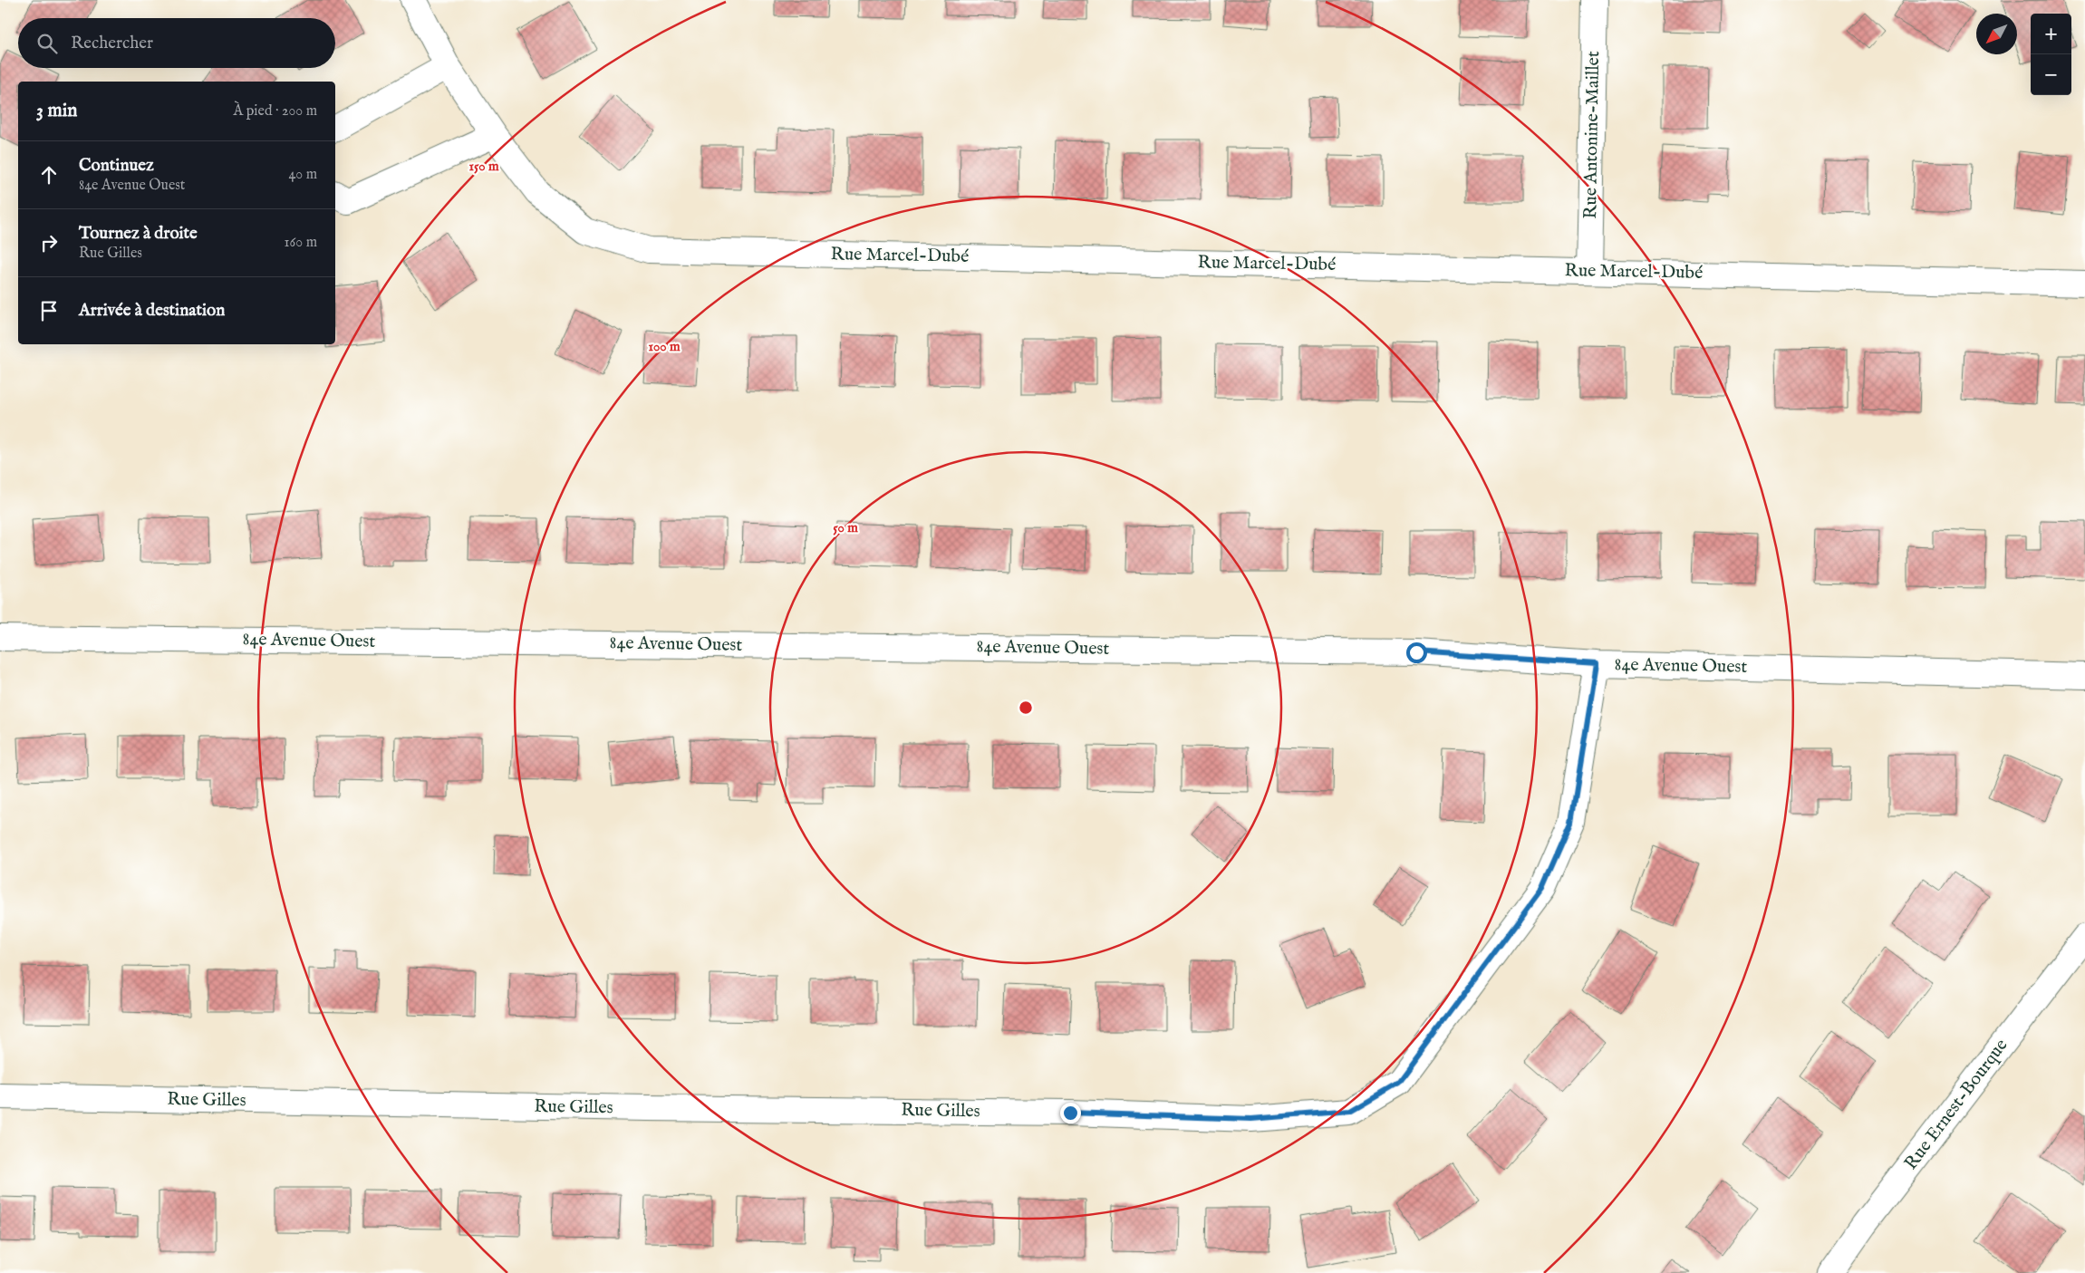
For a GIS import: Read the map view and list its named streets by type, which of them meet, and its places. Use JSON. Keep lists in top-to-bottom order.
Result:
{
  "streets": {
    "street": [
      "Rue Antonine-Maillet",
      "Rue Marcel-Dubé",
      "84e Avenue Ouest",
      "Rue Gilles",
      "Rue Ernest-Bourque"
    ]
  },
  "crossings": [
    ["Rue Antonine-Maillet", "Rue Marcel-Dubé"],
    ["84e Avenue Ouest", "Rue Gilles"]
  ],
  "north": "bottom left",
  "page": {
    "map_buttons": ["+", "−"],
    "search": "Rechercher",
    "heading": ["3 min", "À pied · 200 m"],
    "list": [
      ["Continuez", "84e Avenue Ouest", "40 m"],
      ["Tournez à droite", "Rue Gilles", "160 m"],
      "Arrivée à destination"
    ]
  },
  "rings": ["150 m", "100 m", "50 m"]
}
